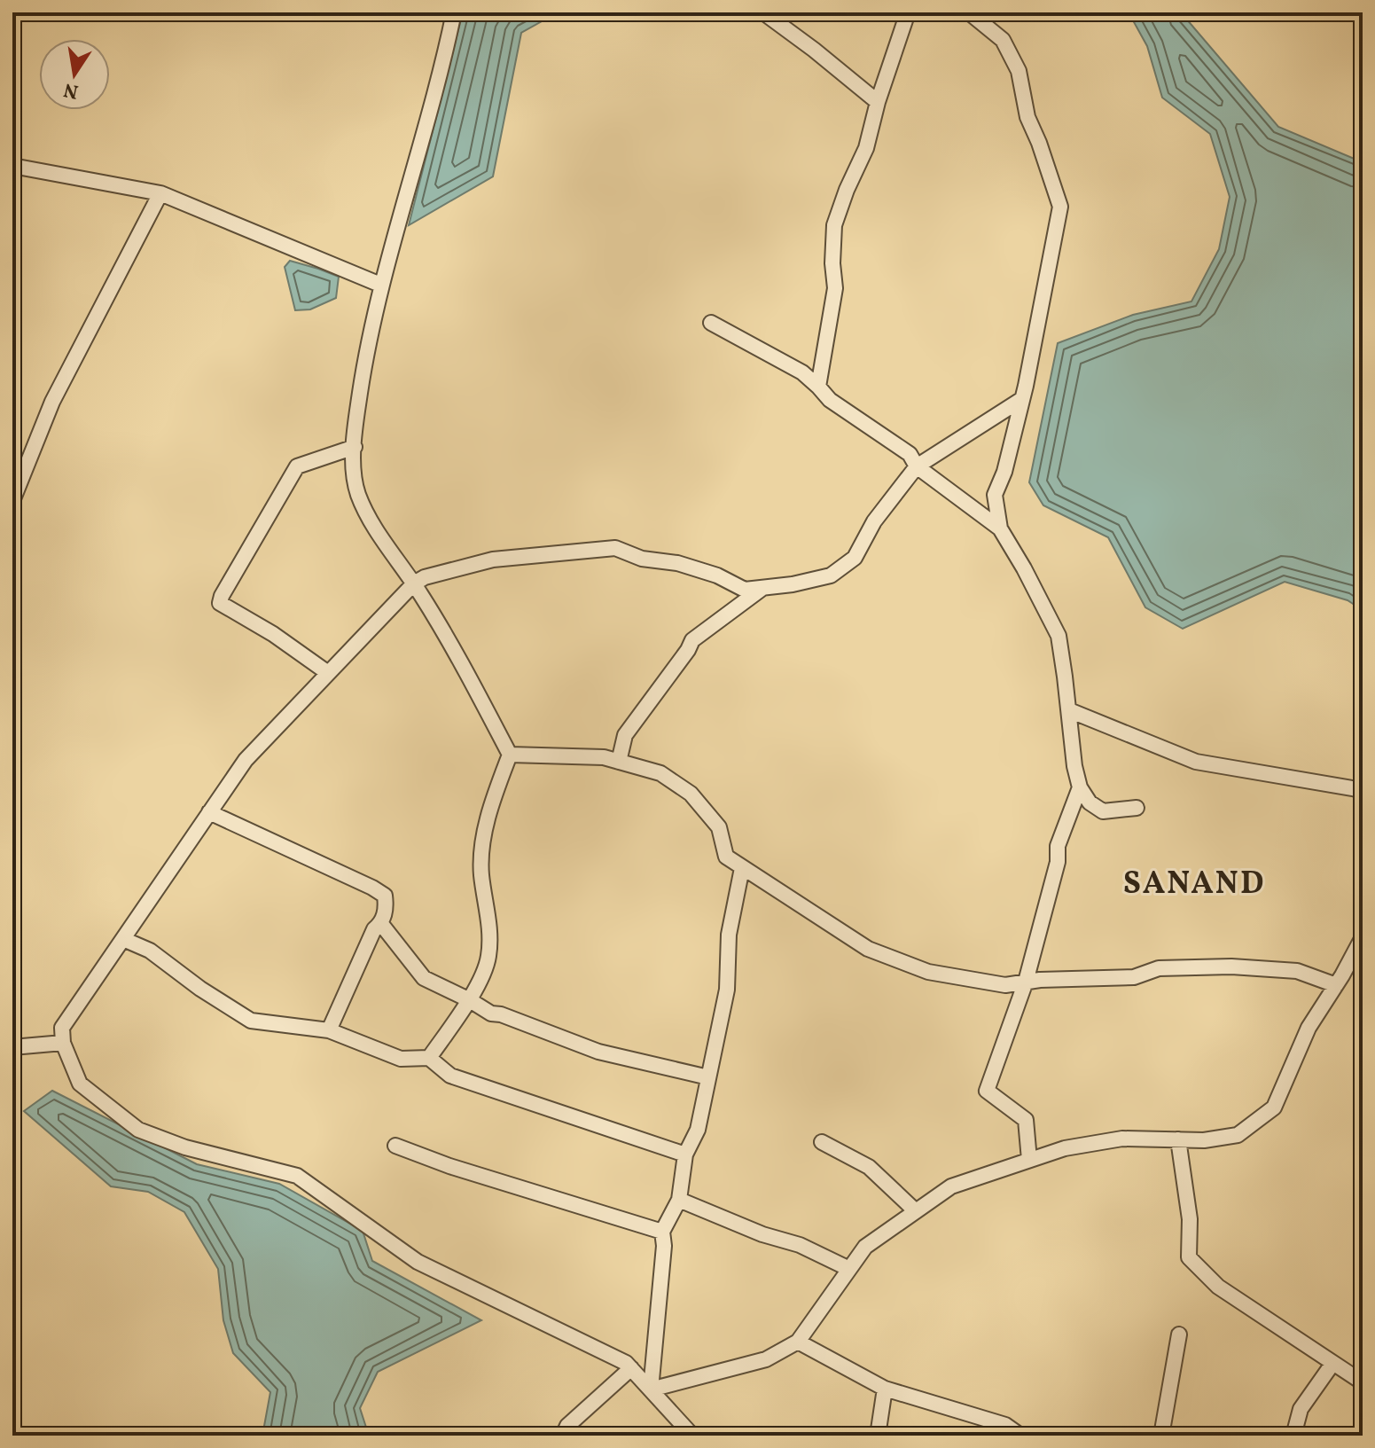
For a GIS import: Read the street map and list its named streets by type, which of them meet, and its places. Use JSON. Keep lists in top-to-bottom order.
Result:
{
  "districts": ["SANAND"],
  "north": "bottom"
}
